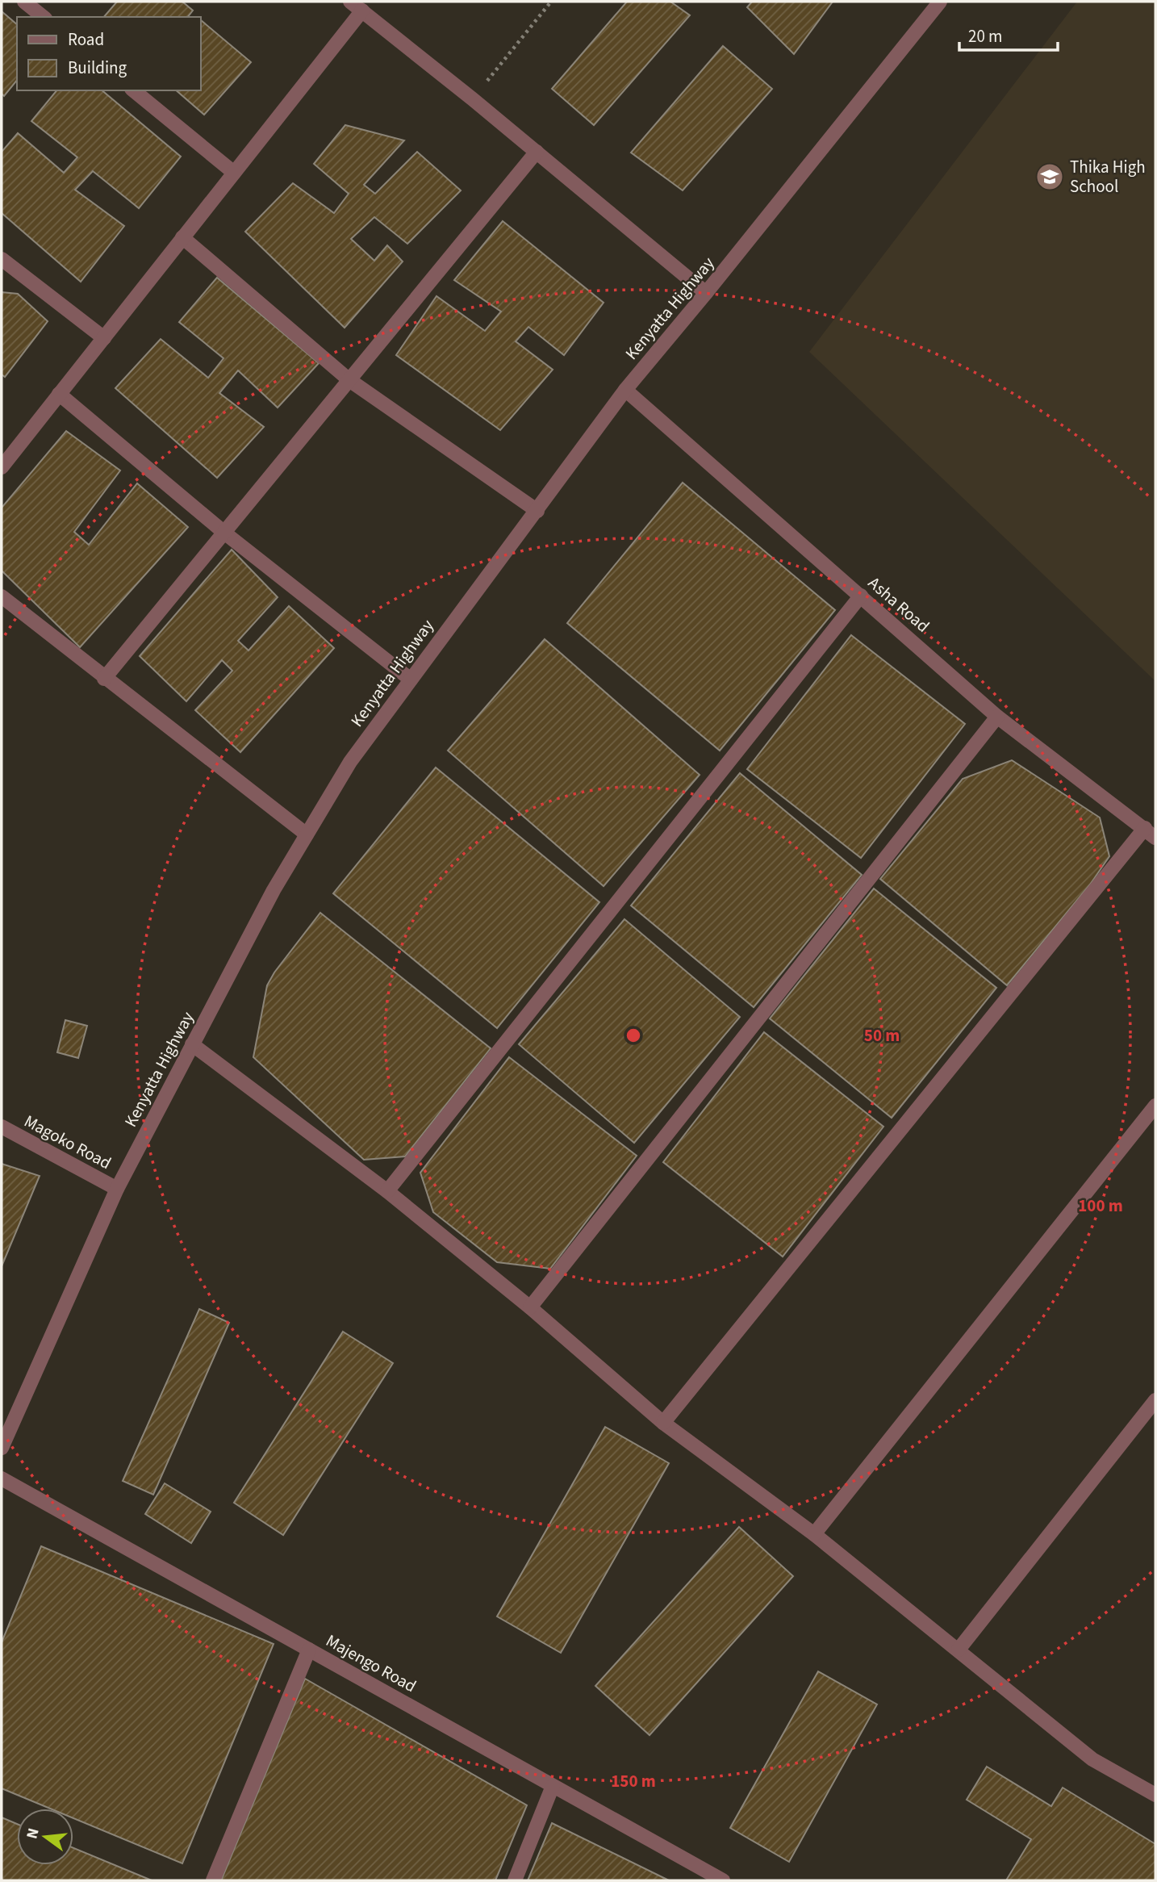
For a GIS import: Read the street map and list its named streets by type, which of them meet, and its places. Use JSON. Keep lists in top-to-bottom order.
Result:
{
  "streets": {
    "street": [
      "Kenyatta Highway",
      "Asha Road",
      "Magoko Road",
      "Majengo Road"
    ]
  },
  "crossings": [
    ["Kenyatta Highway", "Asha Road"],
    ["Kenyatta Highway", "Magoko Road"]
  ],
  "places": {
    "school or university": ["Thika High School"]
  },
  "legend": ["Road", "Building"],
  "scale_bar": "20 m",
  "north": "left",
  "rings": ["50 m", "100 m", "150 m"]
}
